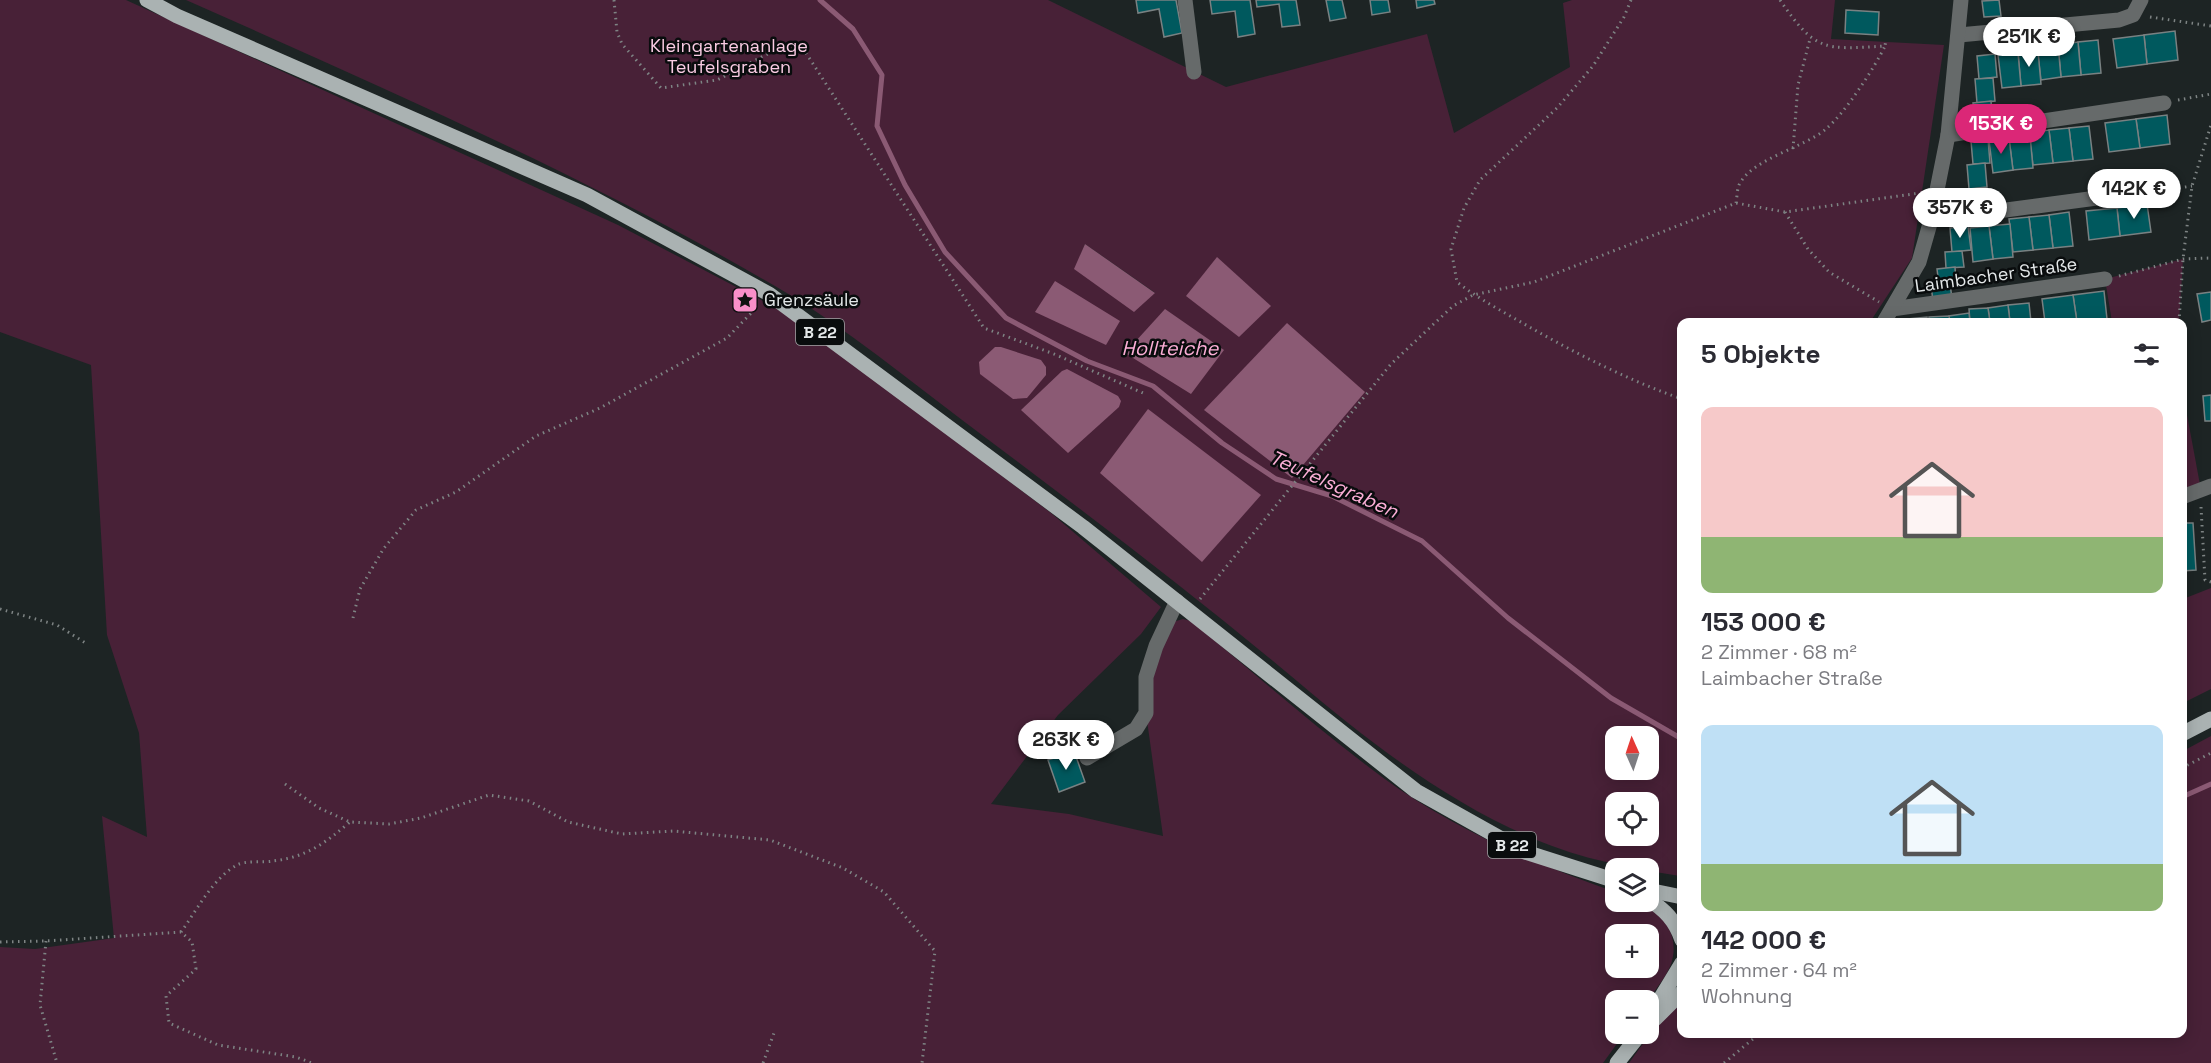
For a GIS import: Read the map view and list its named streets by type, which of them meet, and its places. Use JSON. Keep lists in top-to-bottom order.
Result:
{
  "streets": {
    "main road": ["B 22"],
    "street": ["Laimbacher Straße"]
  },
  "water": ["Hollteiche", "Teufelsgraben"],
  "parks": ["Kleingartenanlage Teufelsgraben"],
  "places": {
    "place": ["Grenzsäule"]
  },
  "north": "top",
  "page": {
    "price": [
      "251K €",
      "153K €",
      "142K €",
      "357K €",
      "263K €"
    ],
    "heading": "5 Objekte",
    "list": [
      {
        "name": "153 000 €",
        "note": "2 Zimmer · 68 m² · Laimbacher Straße"
      },
      {
        "name": "142 000 €",
        "note": "2 Zimmer · 64 m² · Wohnung"
      }
    ],
    "map_buttons": ["+", "−"]
  }
}
